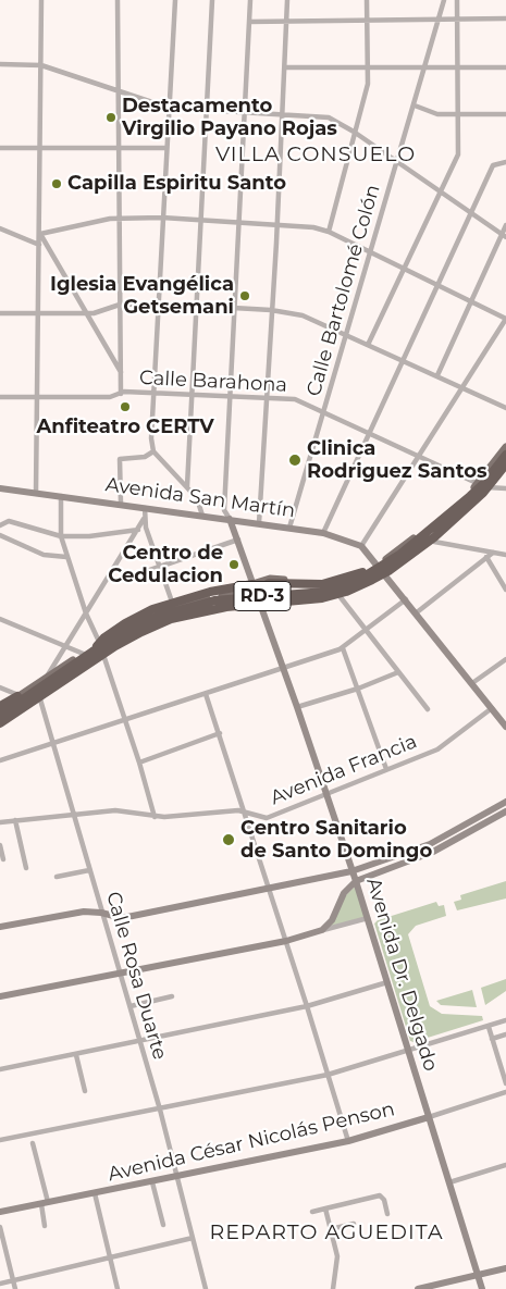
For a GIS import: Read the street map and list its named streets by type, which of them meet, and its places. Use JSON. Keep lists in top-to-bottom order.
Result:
{
  "streets": {
    "highway": ["RD-3"],
    "main road": ["Avenida San Martín", "Avenida Dr. Delgado", "Avenida César Nicolás Penson"],
    "street": [
      "Calle Bartolomé Colón",
      "Calle Barahona",
      "Avenida Francia",
      "Calle Rosa Duarte"
    ]
  },
  "crossings": [
    ["Calle Bartolomé Colón", "Calle Barahona"],
    ["Calle Bartolomé Colón", "Avenida San Martín"],
    ["Calle Barahona", "RD-3"],
    ["Avenida San Martín", "RD-3"],
    ["Avenida San Martín", "Avenida Francia"],
    ["Avenida San Martín", "Avenida Dr. Delgado"],
    ["RD-3", "Avenida Dr. Delgado"],
    ["RD-3", "Calle Rosa Duarte"],
    ["Avenida Francia", "Avenida Dr. Delgado"],
    ["Avenida Francia", "Calle Rosa Duarte"],
    ["Avenida Dr. Delgado", "Avenida César Nicolás Penson"],
    ["Calle Rosa Duarte", "Avenida César Nicolás Penson"]
  ],
  "districts": ["VILLA CONSUELO", "REPARTO AGUEDITA"],
  "places": [
    "Destacamento Virgilio Payano Rojas",
    "Capilla Espiritu Santo",
    "Iglesia Evangélica Getsemani",
    "Anfiteatro CERTV",
    "Clinica Rodriguez Santos",
    "Centro de Cedulacion",
    "Centro Sanitario de Santo Domingo"
  ]
}
